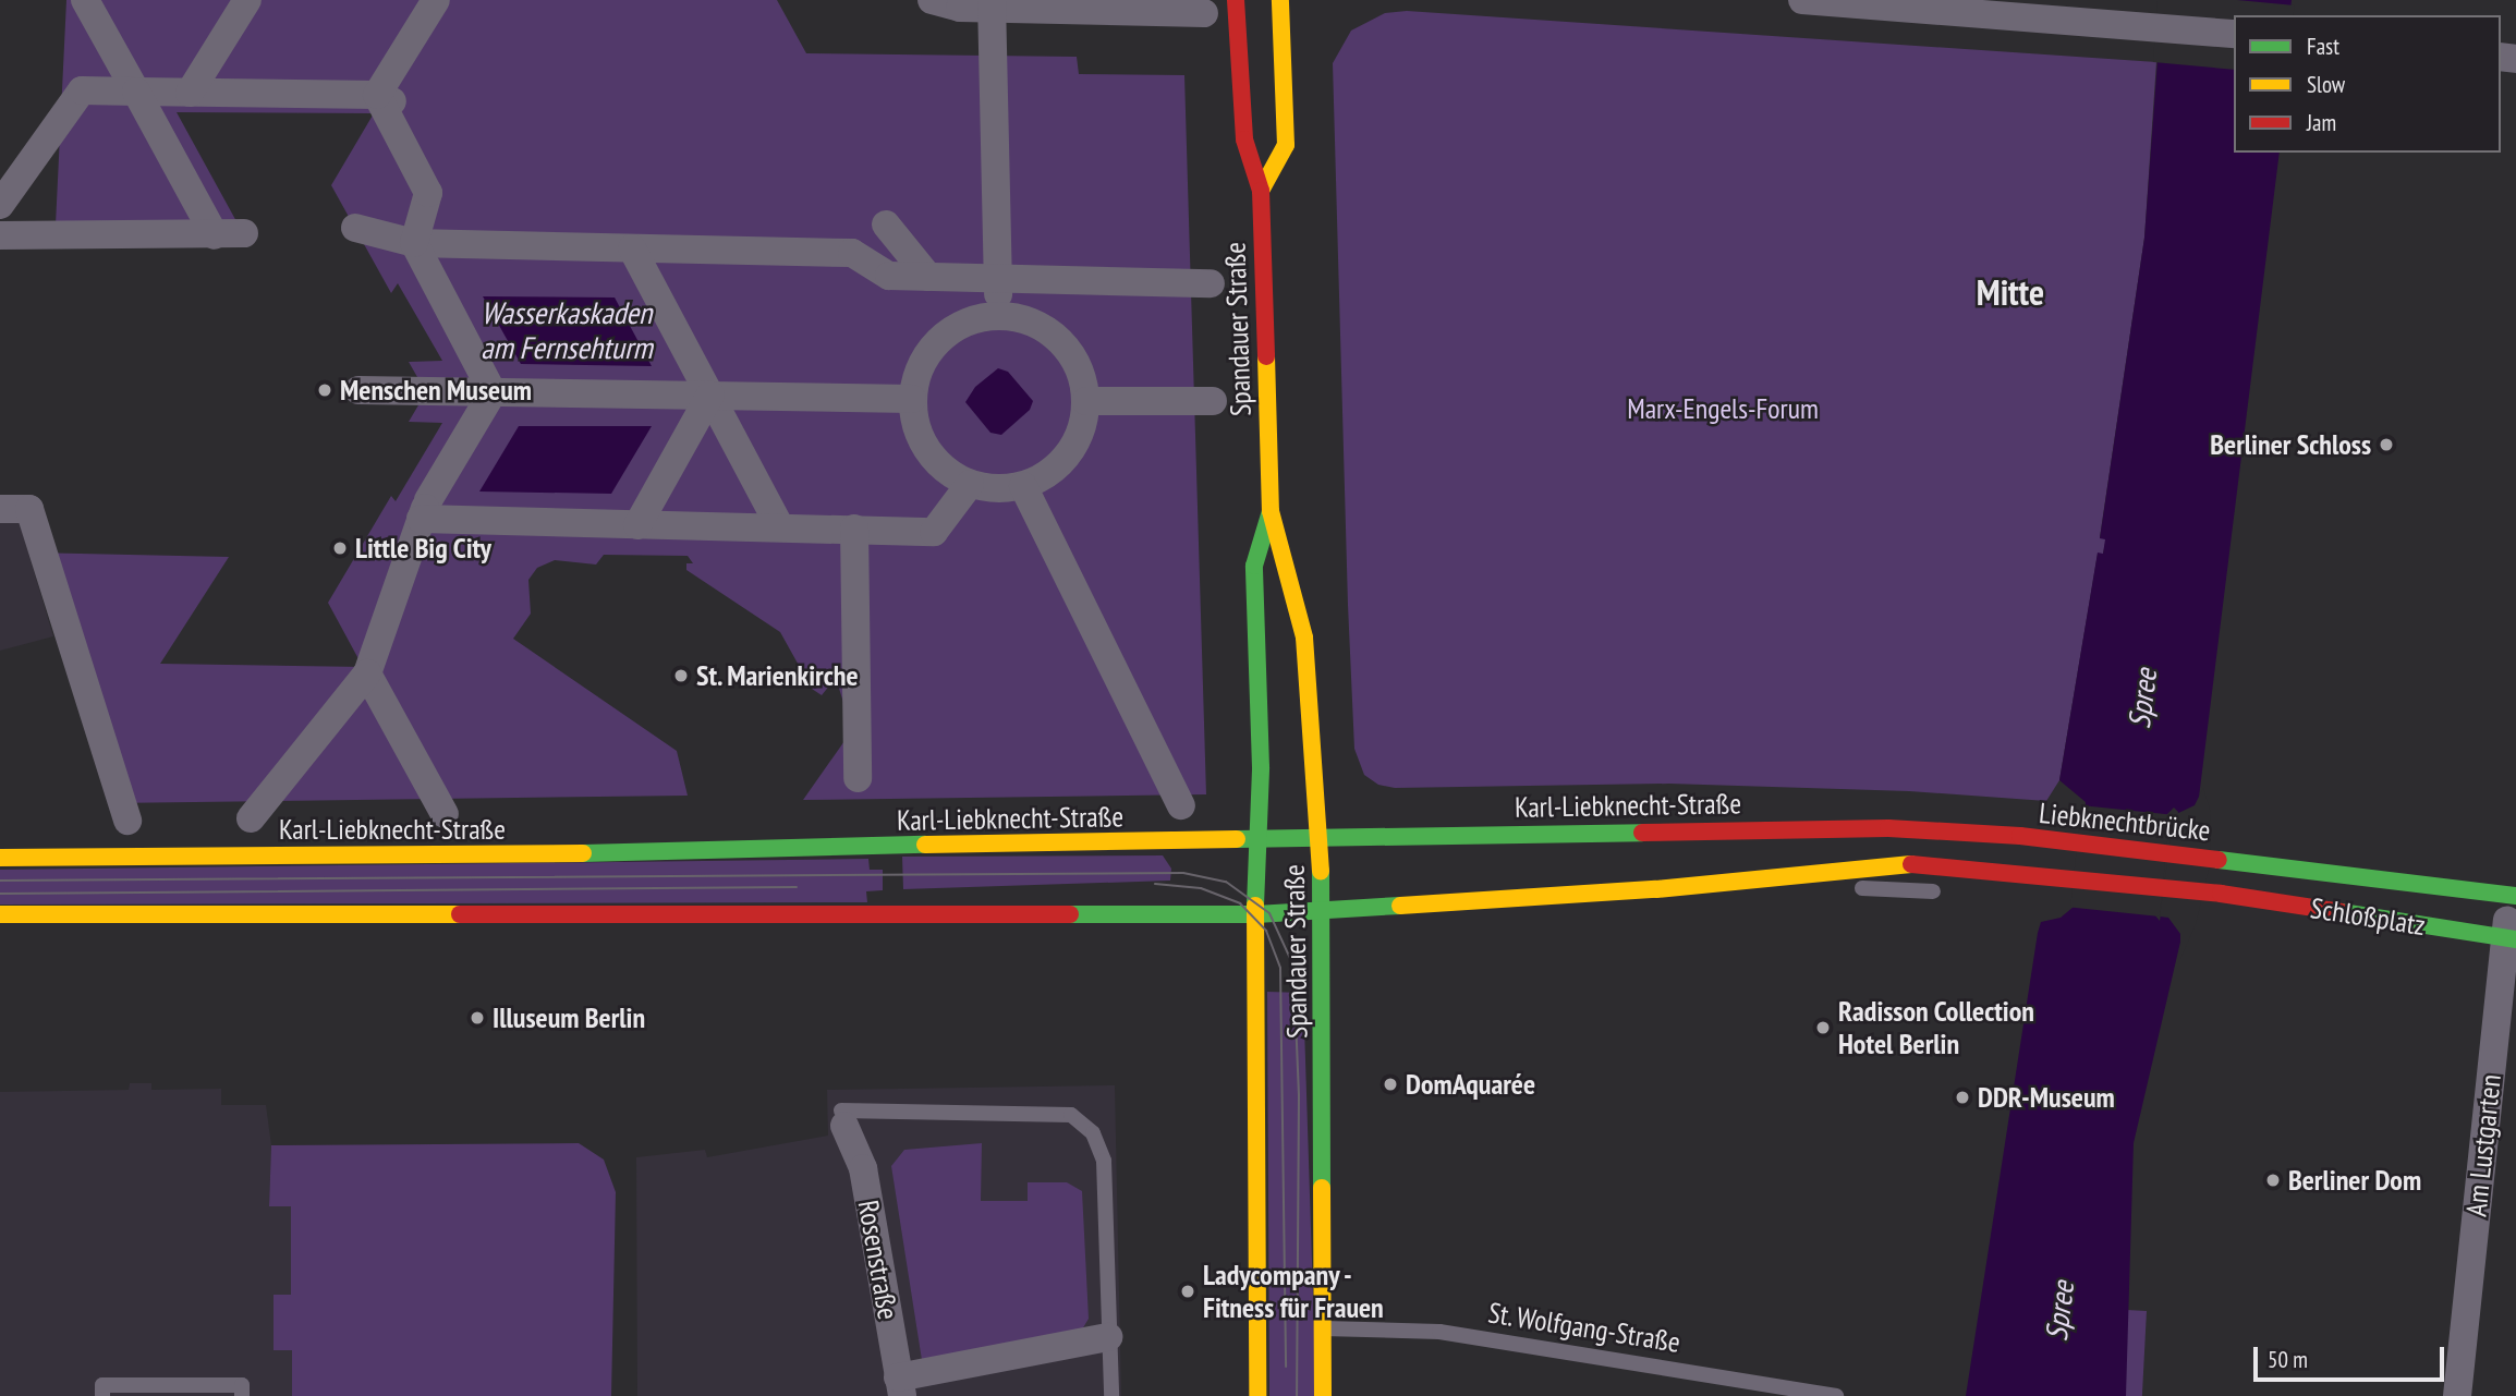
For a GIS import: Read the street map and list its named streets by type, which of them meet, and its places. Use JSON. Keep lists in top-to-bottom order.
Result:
{
  "streets": {
    "main road": [
      "Spandauer Straße",
      "Karl-Liebknecht-Straße",
      "Liebknechtbrücke",
      "Schloßplatz"
    ],
    "street": ["Am Lustgarten", "Rosenstraße"],
    "lane": ["St. Wolfgang-Straße"]
  },
  "crossings": [
    ["Spandauer Straße", "Karl-Liebknecht-Straße"],
    ["Spandauer Straße", "St. Wolfgang-Straße"],
    ["Karl-Liebknecht-Straße", "Liebknechtbrücke"],
    ["Liebknechtbrücke", "Schloßplatz"],
    ["Schloßplatz", "Am Lustgarten"]
  ],
  "districts": ["Mitte"],
  "water": ["Wasserkaskaden am Fernsehturm", "Spree"],
  "parks": ["Marx-Engels-Forum"],
  "places": [
    "Menschen Museum",
    "Berliner Schloss",
    "Little Big City",
    "St. Marienkirche",
    "Illuseum Berlin",
    "Radisson Collection Hotel Berlin",
    "DomAquarée",
    "DDR-Museum",
    "Berliner Dom",
    "Ladycompany - Fitness für Frauen"
  ],
  "legend": ["Fast", "Slow", "Jam"],
  "scale_bar": "50 m"
}
